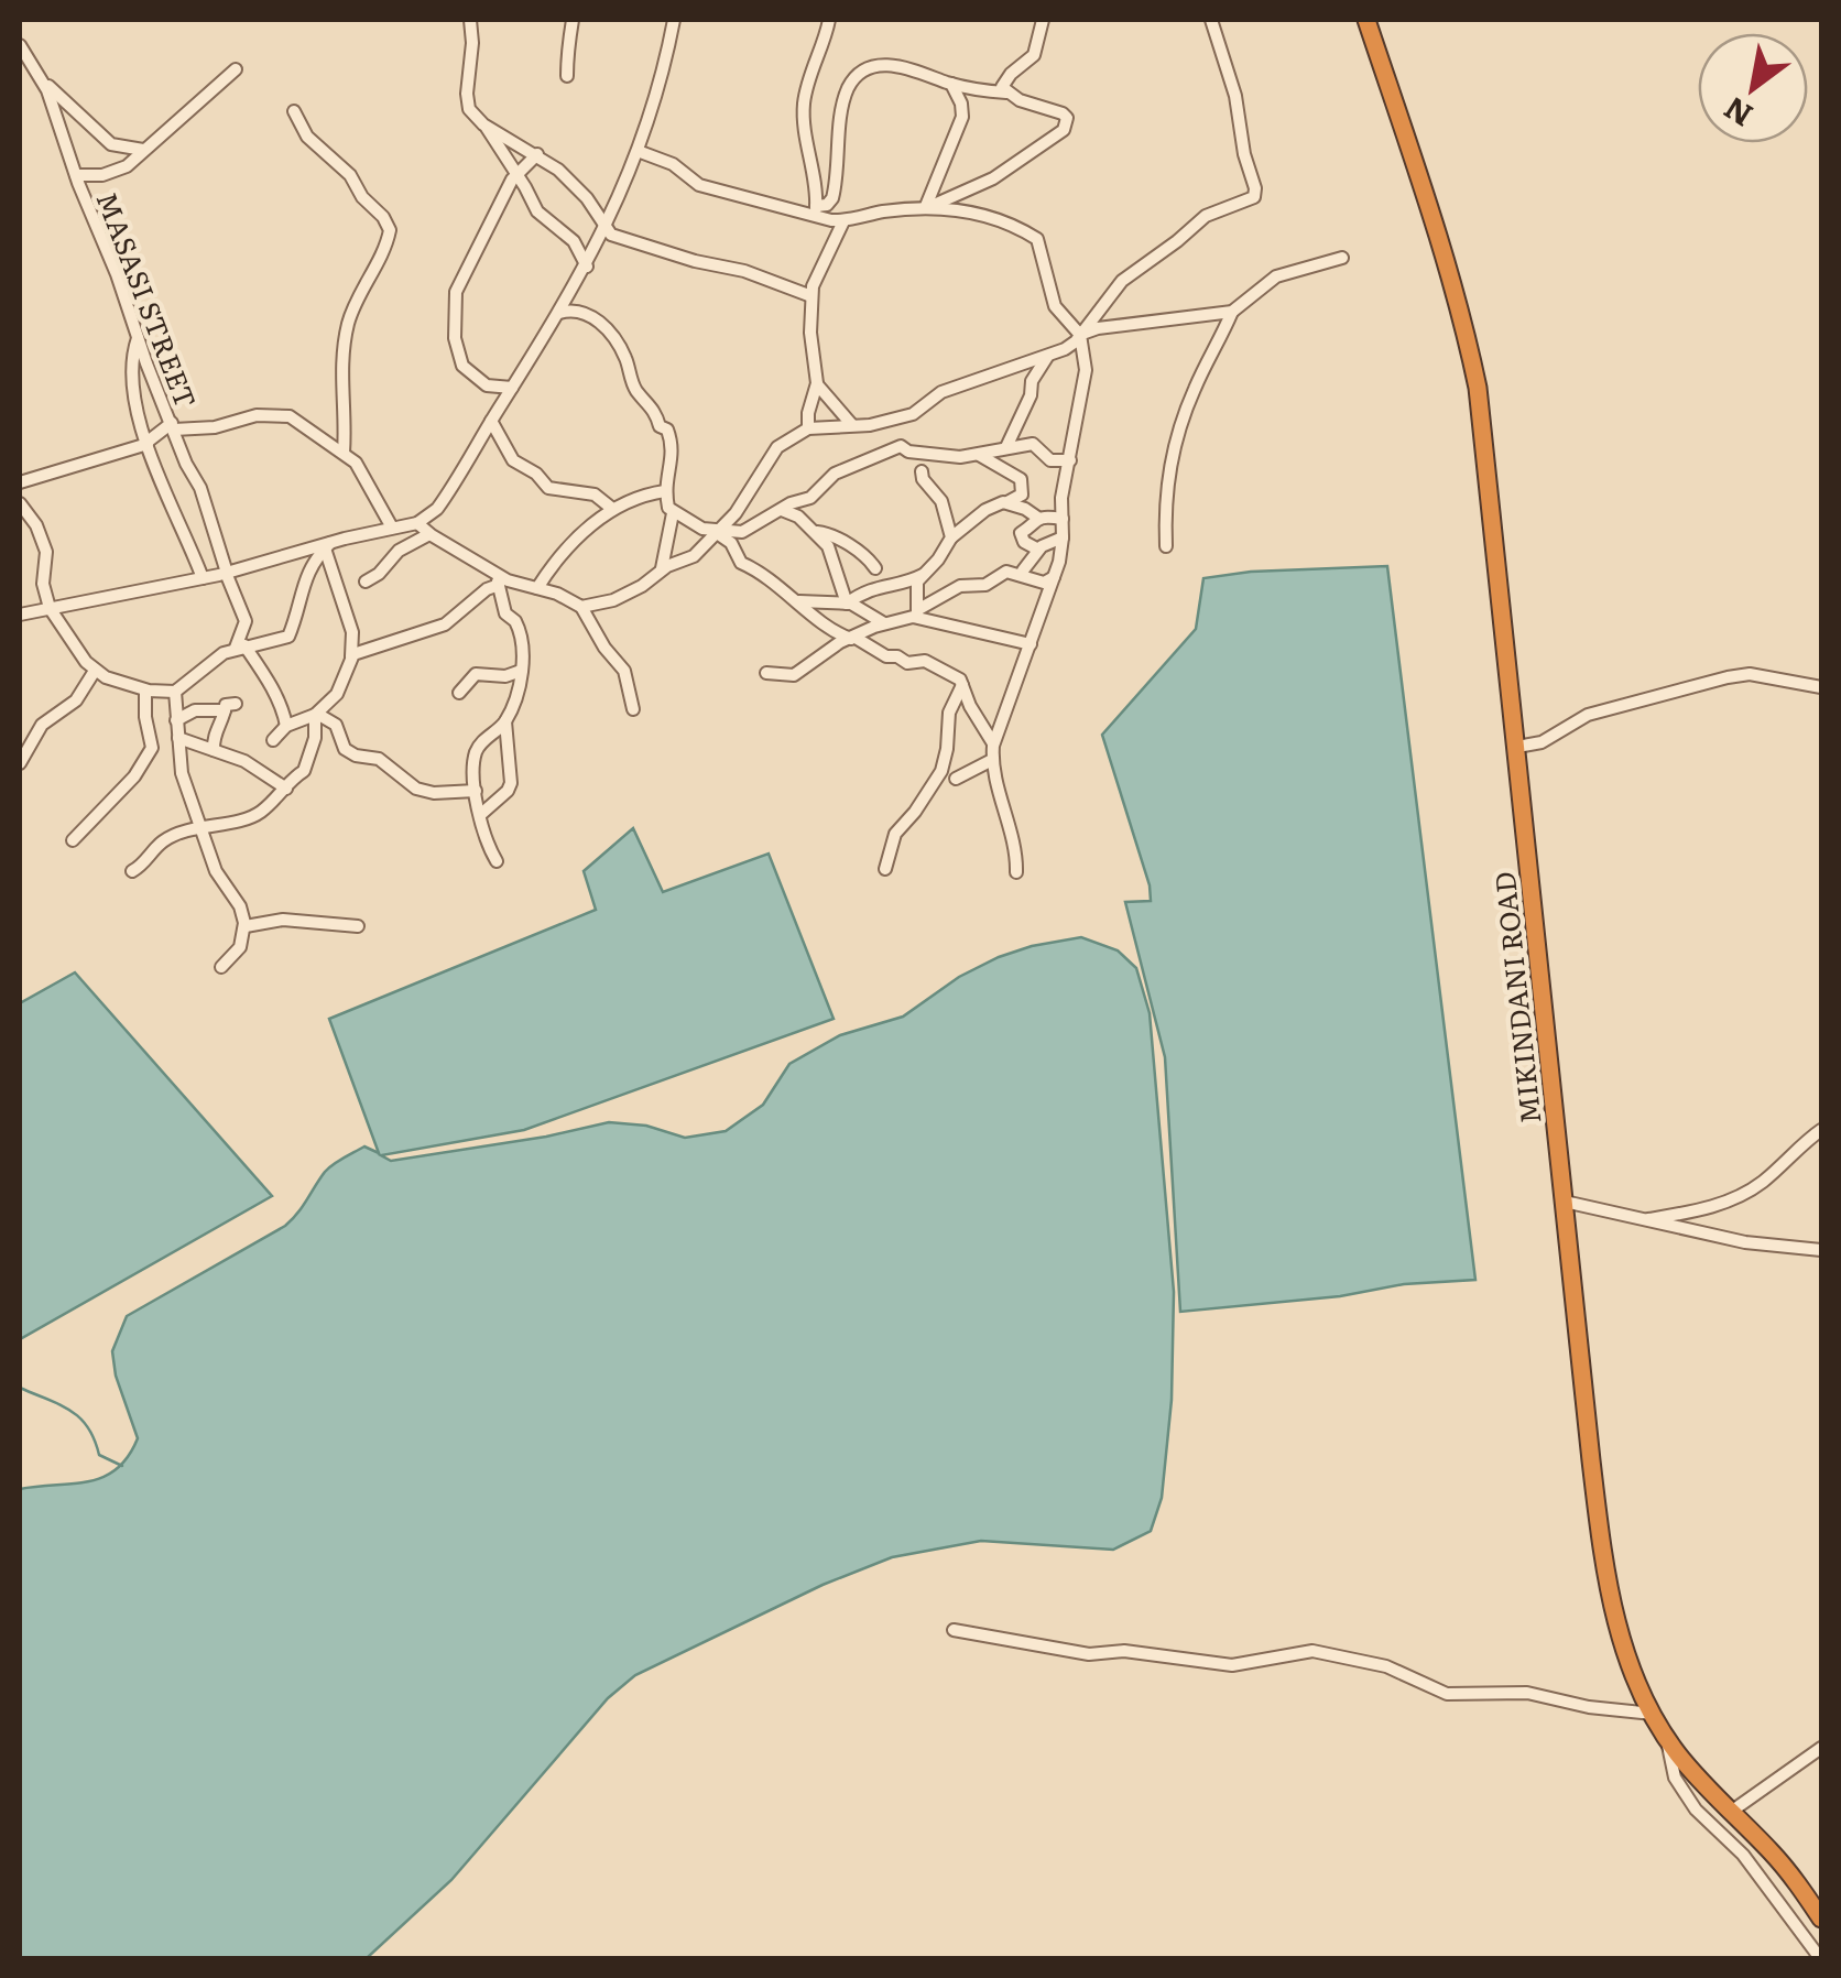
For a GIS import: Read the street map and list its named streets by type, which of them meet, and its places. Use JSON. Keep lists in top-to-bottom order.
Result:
{
  "streets": {
    "highway": ["MIKINDANI ROAD"],
    "street": ["MASASI STREET"]
  },
  "north": "bottom left"
}
